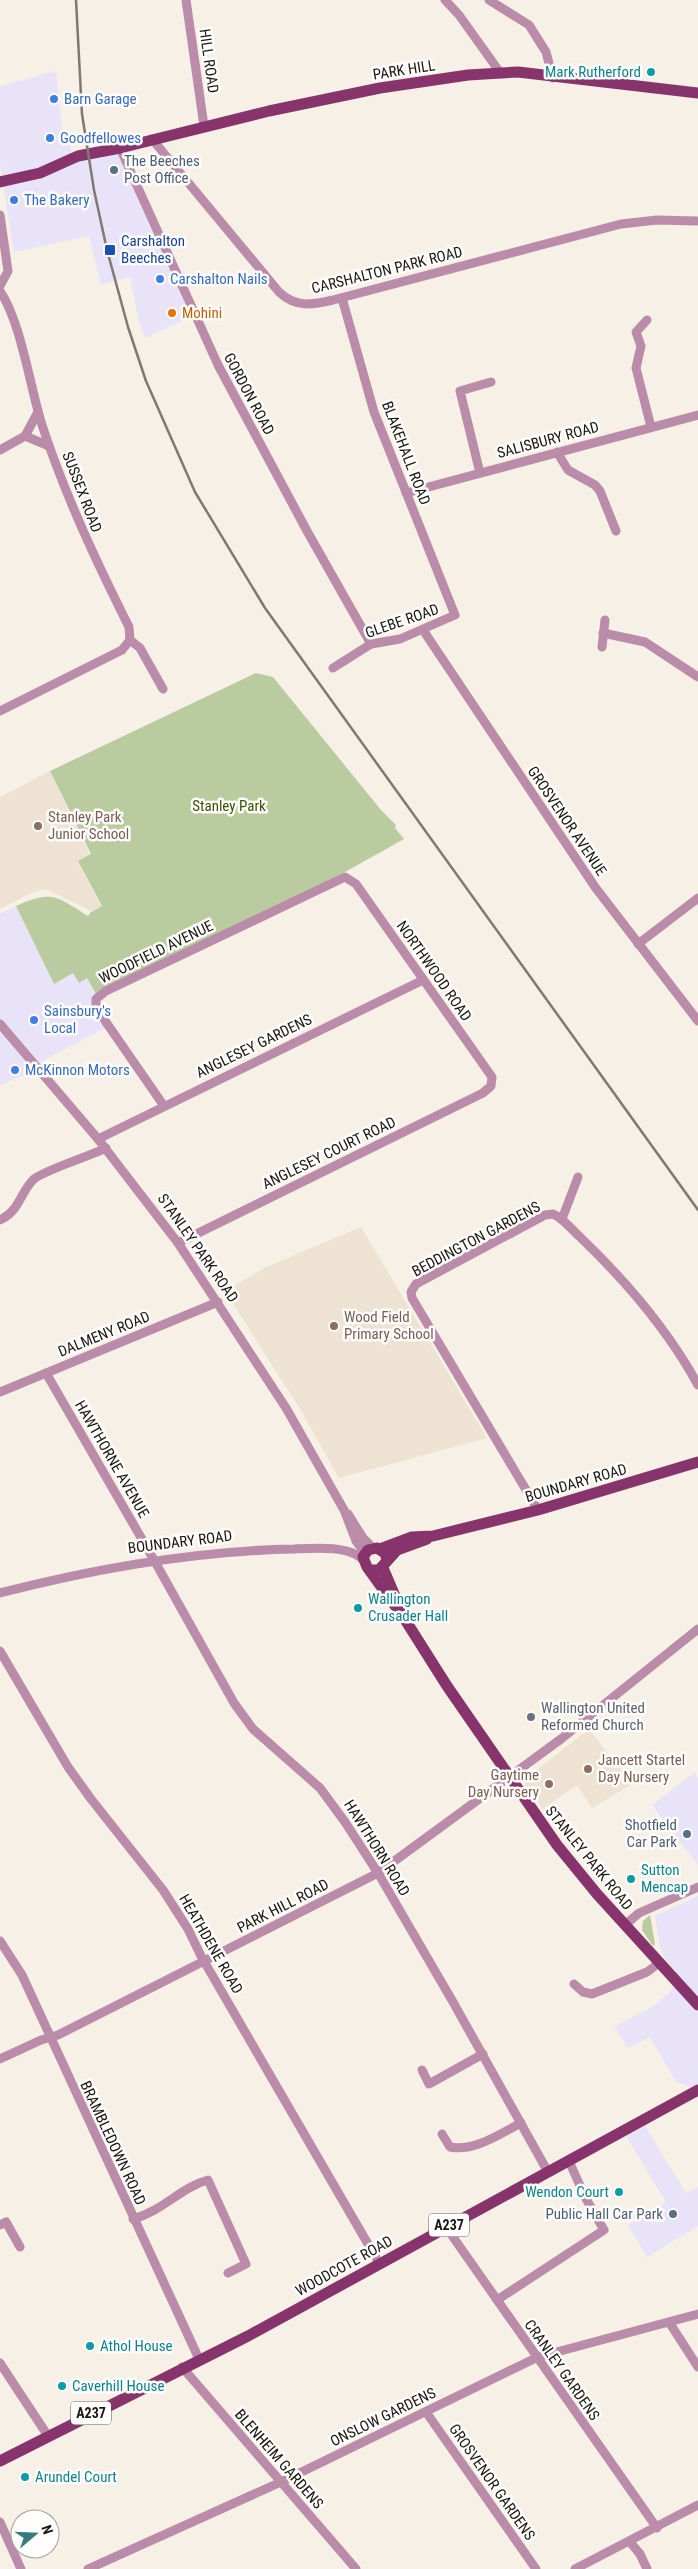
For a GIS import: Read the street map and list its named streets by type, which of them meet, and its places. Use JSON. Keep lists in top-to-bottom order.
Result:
{
  "streets": {
    "main road": [
      "PARK HILL",
      "STANLEY PARK ROAD",
      "BOUNDARY ROAD",
      "A237",
      "WOODCOTE ROAD"
    ],
    "street": [
      "HILL ROAD",
      "CARSHALTON PARK ROAD",
      "GORDON ROAD",
      "SALISBURY ROAD",
      "BLAKEHALL ROAD",
      "SUSSEX ROAD",
      "GLEBE ROAD",
      "GROSVENOR AVENUE",
      "WOODFIELD AVENUE",
      "NORTHWOOD ROAD",
      "ANGLESEY GARDENS",
      "ANGLESEY COURT ROAD",
      "BEDDINGTON GARDENS",
      "DALMENY ROAD",
      "HAWTHORNE AVENUE",
      "HAWTHORN ROAD",
      "PARK HILL ROAD",
      "HEATHDENE ROAD",
      "BRAMBLEDOWN ROAD",
      "CRANLEY GARDENS",
      "ONSLOW GARDENS",
      "BLENHEIM GARDENS",
      "GROSVENOR GARDENS"
    ]
  },
  "crossings": [
    ["HILL ROAD", "PARK HILL"],
    ["PARK HILL", "CARSHALTON PARK ROAD"],
    ["PARK HILL", "GORDON ROAD"],
    ["CARSHALTON PARK ROAD", "BLAKEHALL ROAD"],
    ["GORDON ROAD", "GLEBE ROAD"],
    ["SALISBURY ROAD", "BLAKEHALL ROAD"],
    ["BLAKEHALL ROAD", "GLEBE ROAD"],
    ["GLEBE ROAD", "GROSVENOR AVENUE"],
    ["WOODFIELD AVENUE", "NORTHWOOD ROAD"],
    ["WOODFIELD AVENUE", "ANGLESEY GARDENS"],
    ["NORTHWOOD ROAD", "ANGLESEY GARDENS"],
    ["NORTHWOOD ROAD", "ANGLESEY COURT ROAD"],
    ["ANGLESEY GARDENS", "STANLEY PARK ROAD"],
    ["ANGLESEY COURT ROAD", "STANLEY PARK ROAD"],
    ["BEDDINGTON GARDENS", "BOUNDARY ROAD"],
    ["STANLEY PARK ROAD", "DALMENY ROAD"],
    ["STANLEY PARK ROAD", "BOUNDARY ROAD"],
    ["STANLEY PARK ROAD", "PARK HILL ROAD"],
    ["DALMENY ROAD", "HAWTHORNE AVENUE"],
    ["HAWTHORNE AVENUE", "BOUNDARY ROAD"],
    ["HAWTHORNE AVENUE", "HAWTHORN ROAD"],
    ["BOUNDARY ROAD", "HAWTHORN ROAD"],
    ["HAWTHORN ROAD", "PARK HILL ROAD"],
    ["HAWTHORN ROAD", "WOODCOTE ROAD"],
    ["PARK HILL ROAD", "HEATHDENE ROAD"],
    ["PARK HILL ROAD", "BRAMBLEDOWN ROAD"],
    ["HEATHDENE ROAD", "WOODCOTE ROAD"],
    ["BRAMBLEDOWN ROAD", "WOODCOTE ROAD"],
    ["WOODCOTE ROAD", "CRANLEY GARDENS"],
    ["WOODCOTE ROAD", "BLENHEIM GARDENS"],
    ["CRANLEY GARDENS", "ONSLOW GARDENS"],
    ["ONSLOW GARDENS", "BLENHEIM GARDENS"],
    ["ONSLOW GARDENS", "GROSVENOR GARDENS"]
  ],
  "parks": ["Stanley Park"],
  "places": {
    "other": [
      "Mark Rutherford",
      "Barn Garage",
      "Goodfellowes",
      "The Beeches Post Office",
      "The Bakery",
      "Carshalton Nails",
      "Mohini",
      "Stanley Park Junior School",
      "Sainsbury's Local",
      "McKinnon Motors",
      "Wood Field Primary School",
      "Wallington Crusader Hall",
      "Wallington United Reformed Church",
      "Jancett Startel Day Nursery",
      "Gaytime Day Nursery",
      "Shotfield Car Park",
      "Sutton Mencap",
      "Wendon Court",
      "Public Hall Car Park",
      "Athol House",
      "Caverhill House",
      "Arundel Court"
    ],
    "transit": ["Carshalton Beeches"]
  },
  "north": "right"
}
